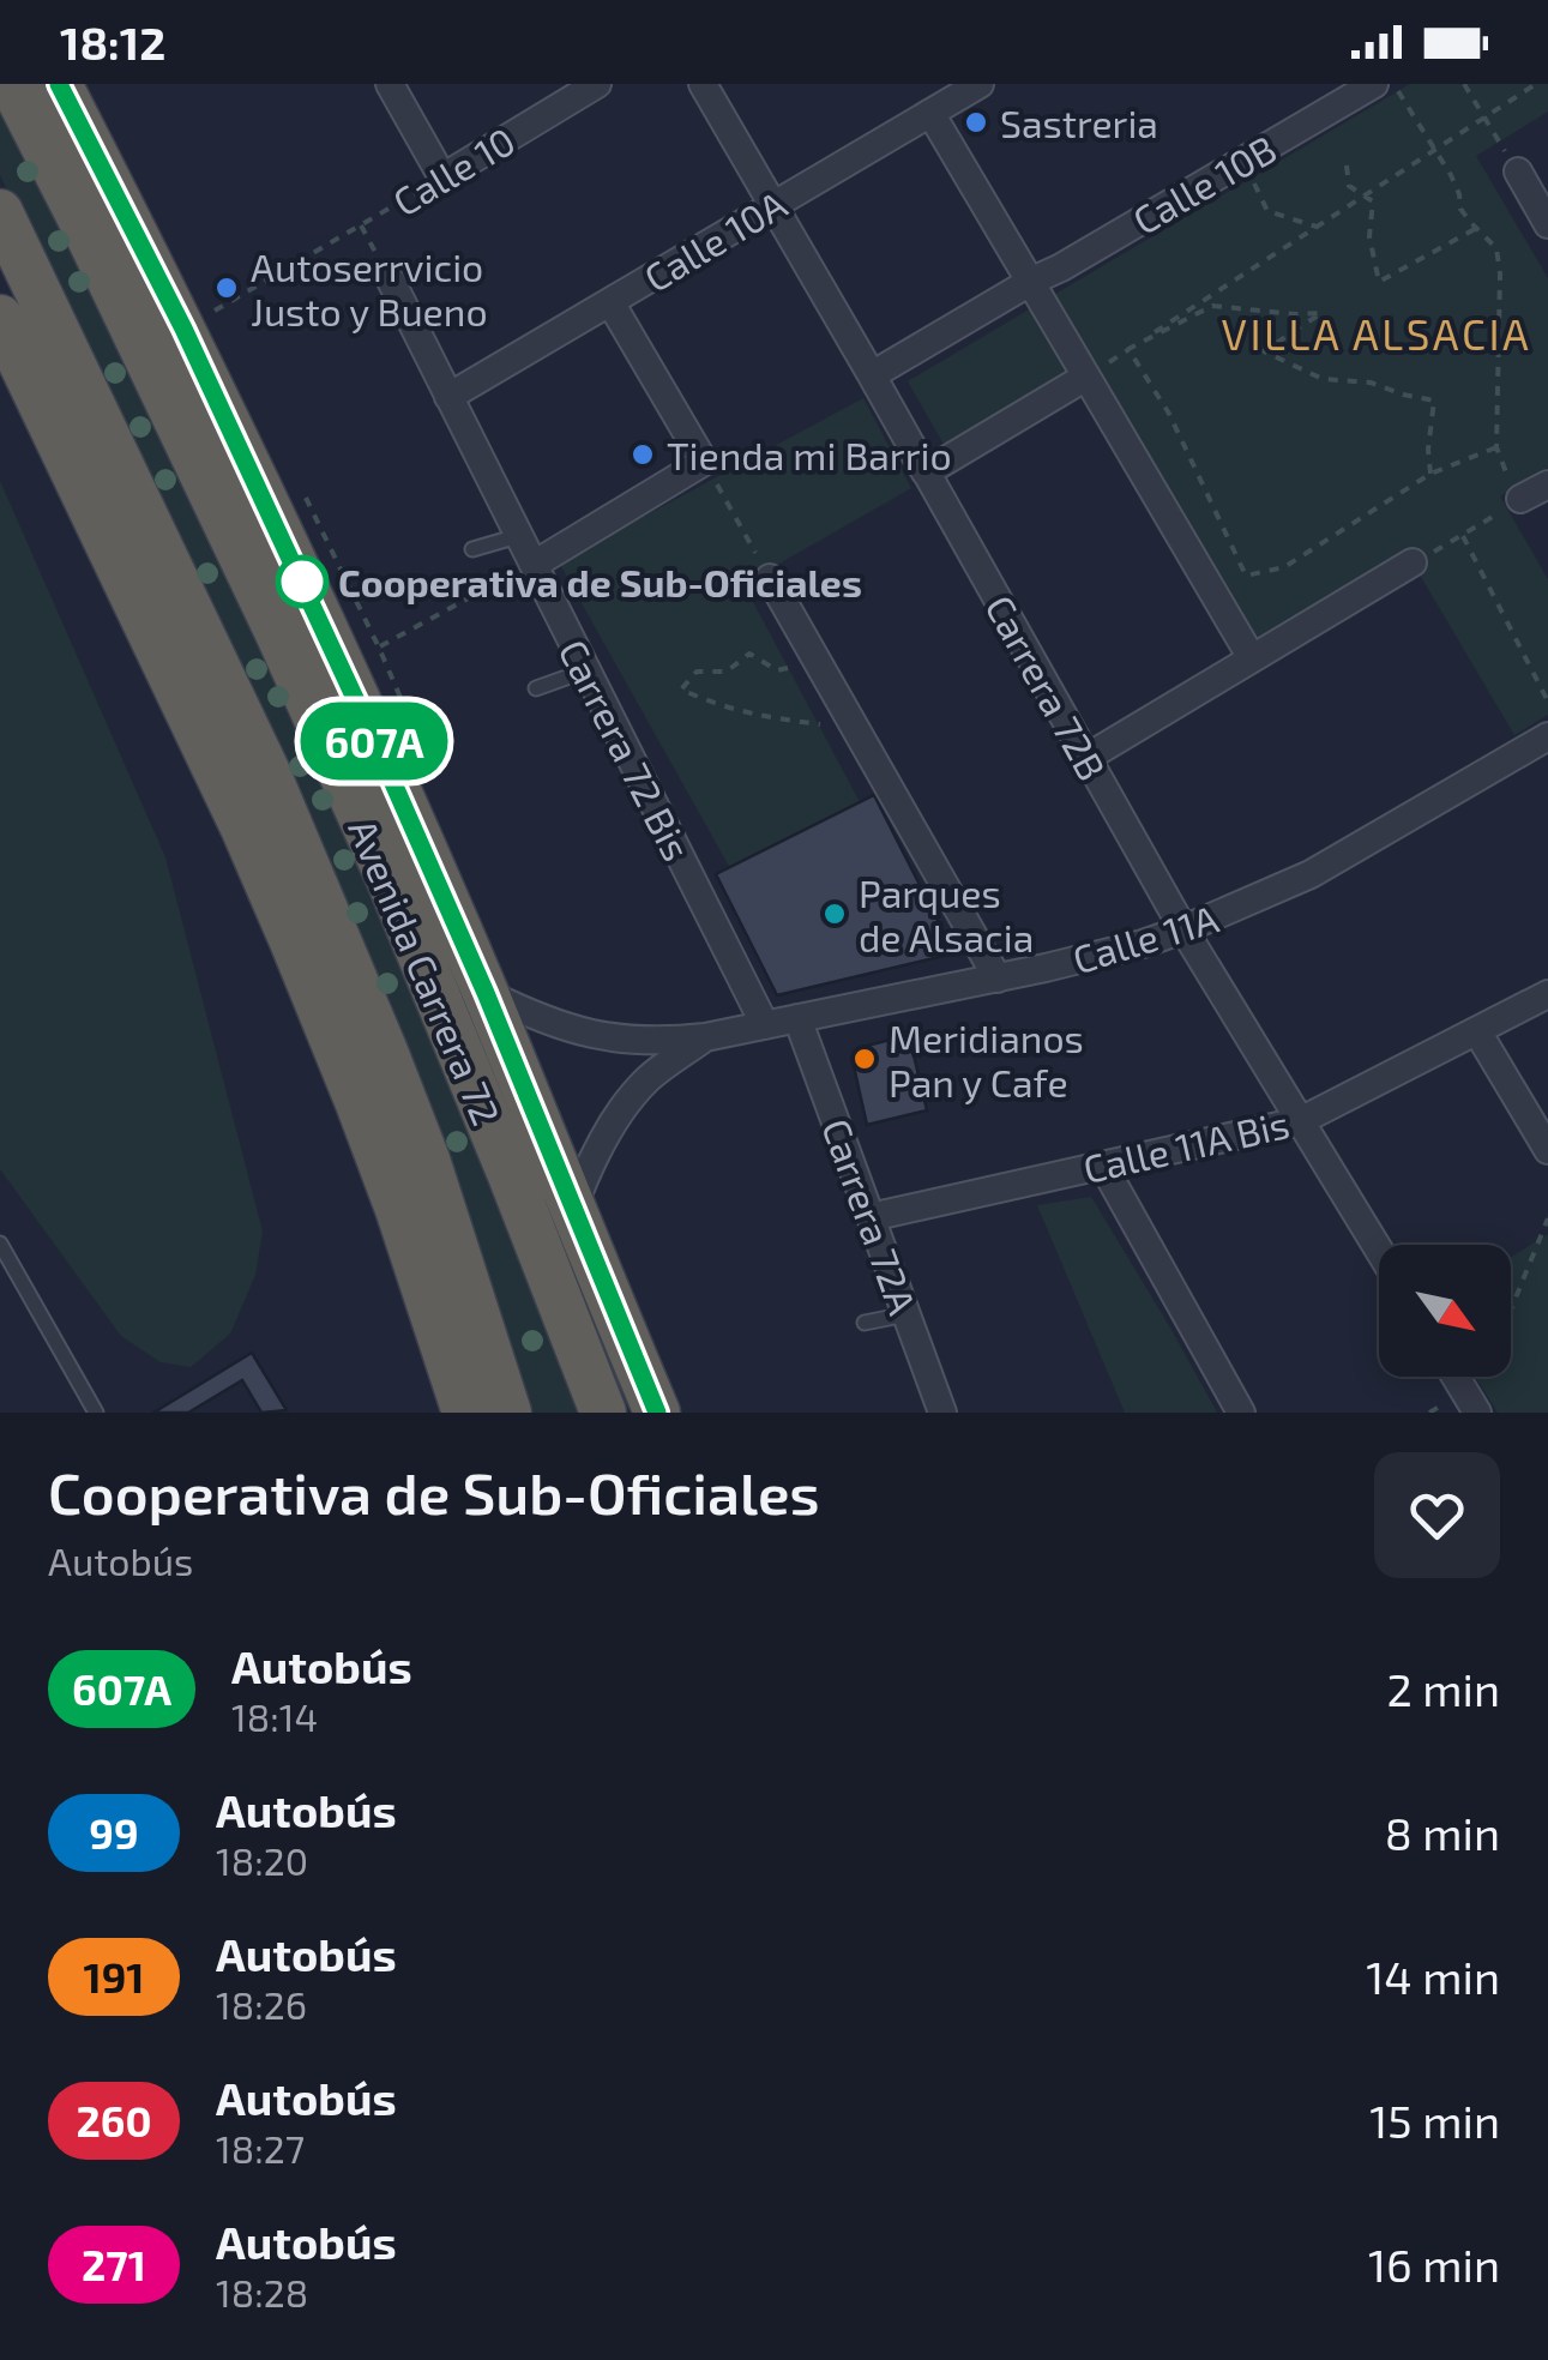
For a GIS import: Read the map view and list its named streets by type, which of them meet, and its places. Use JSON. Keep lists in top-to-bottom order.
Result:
{
  "streets": {
    "highway": ["Avenida Carrera 72"],
    "street": [
      "Calle 10",
      "Calle 10B",
      "Calle 10A",
      "Carrera 72B",
      "Carrera 72 Bis",
      "Calle 11A",
      "Calle 11A Bis",
      "Carrera 72A"
    ]
  },
  "crossings": [
    ["Calle 10", "Avenida Carrera 72"],
    ["Calle 10B", "Carrera 72B"],
    ["Calle 10A", "Carrera 72 Bis"],
    ["Carrera 72B", "Calle 11A"],
    ["Carrera 72B", "Calle 11A Bis"],
    ["Carrera 72 Bis", "Calle 11A"],
    ["Calle 11A", "Avenida Carrera 72"],
    ["Calle 11A", "Carrera 72A"],
    ["Calle 11A Bis", "Carrera 72A"]
  ],
  "districts": ["VILLA ALSACIA"],
  "places": [
    "Sastreria",
    "Autoserrvicio Justo y Bueno",
    "Tienda mi Barrio",
    "Cooperativa de Sub-Oficiales",
    "Parques de Alsacia",
    "Meridianos Pan y Cafe"
  ],
  "lines": ["bus line 607A"],
  "north": "bottom right",
  "page": {
    "status": "18:12",
    "on_map": "607A",
    "heading": ["Cooperativa de Sub-Oficiales", "Autobús"],
    "list": [
      {
        "mark": "607A",
        "name": "Autobús",
        "note": "18:14",
        "value": "2 min"
      },
      {
        "mark": "99",
        "name": "Autobús",
        "note": "18:20",
        "value": "8 min"
      },
      {
        "mark": "191",
        "name": "Autobús",
        "note": "18:26",
        "value": "14 min"
      },
      {
        "mark": "260",
        "name": "Autobús",
        "note": "18:27",
        "value": "15 min"
      },
      {
        "mark": "271",
        "name": "Autobús",
        "note": "18:28",
        "value": "16 min"
      }
    ]
  }
}
